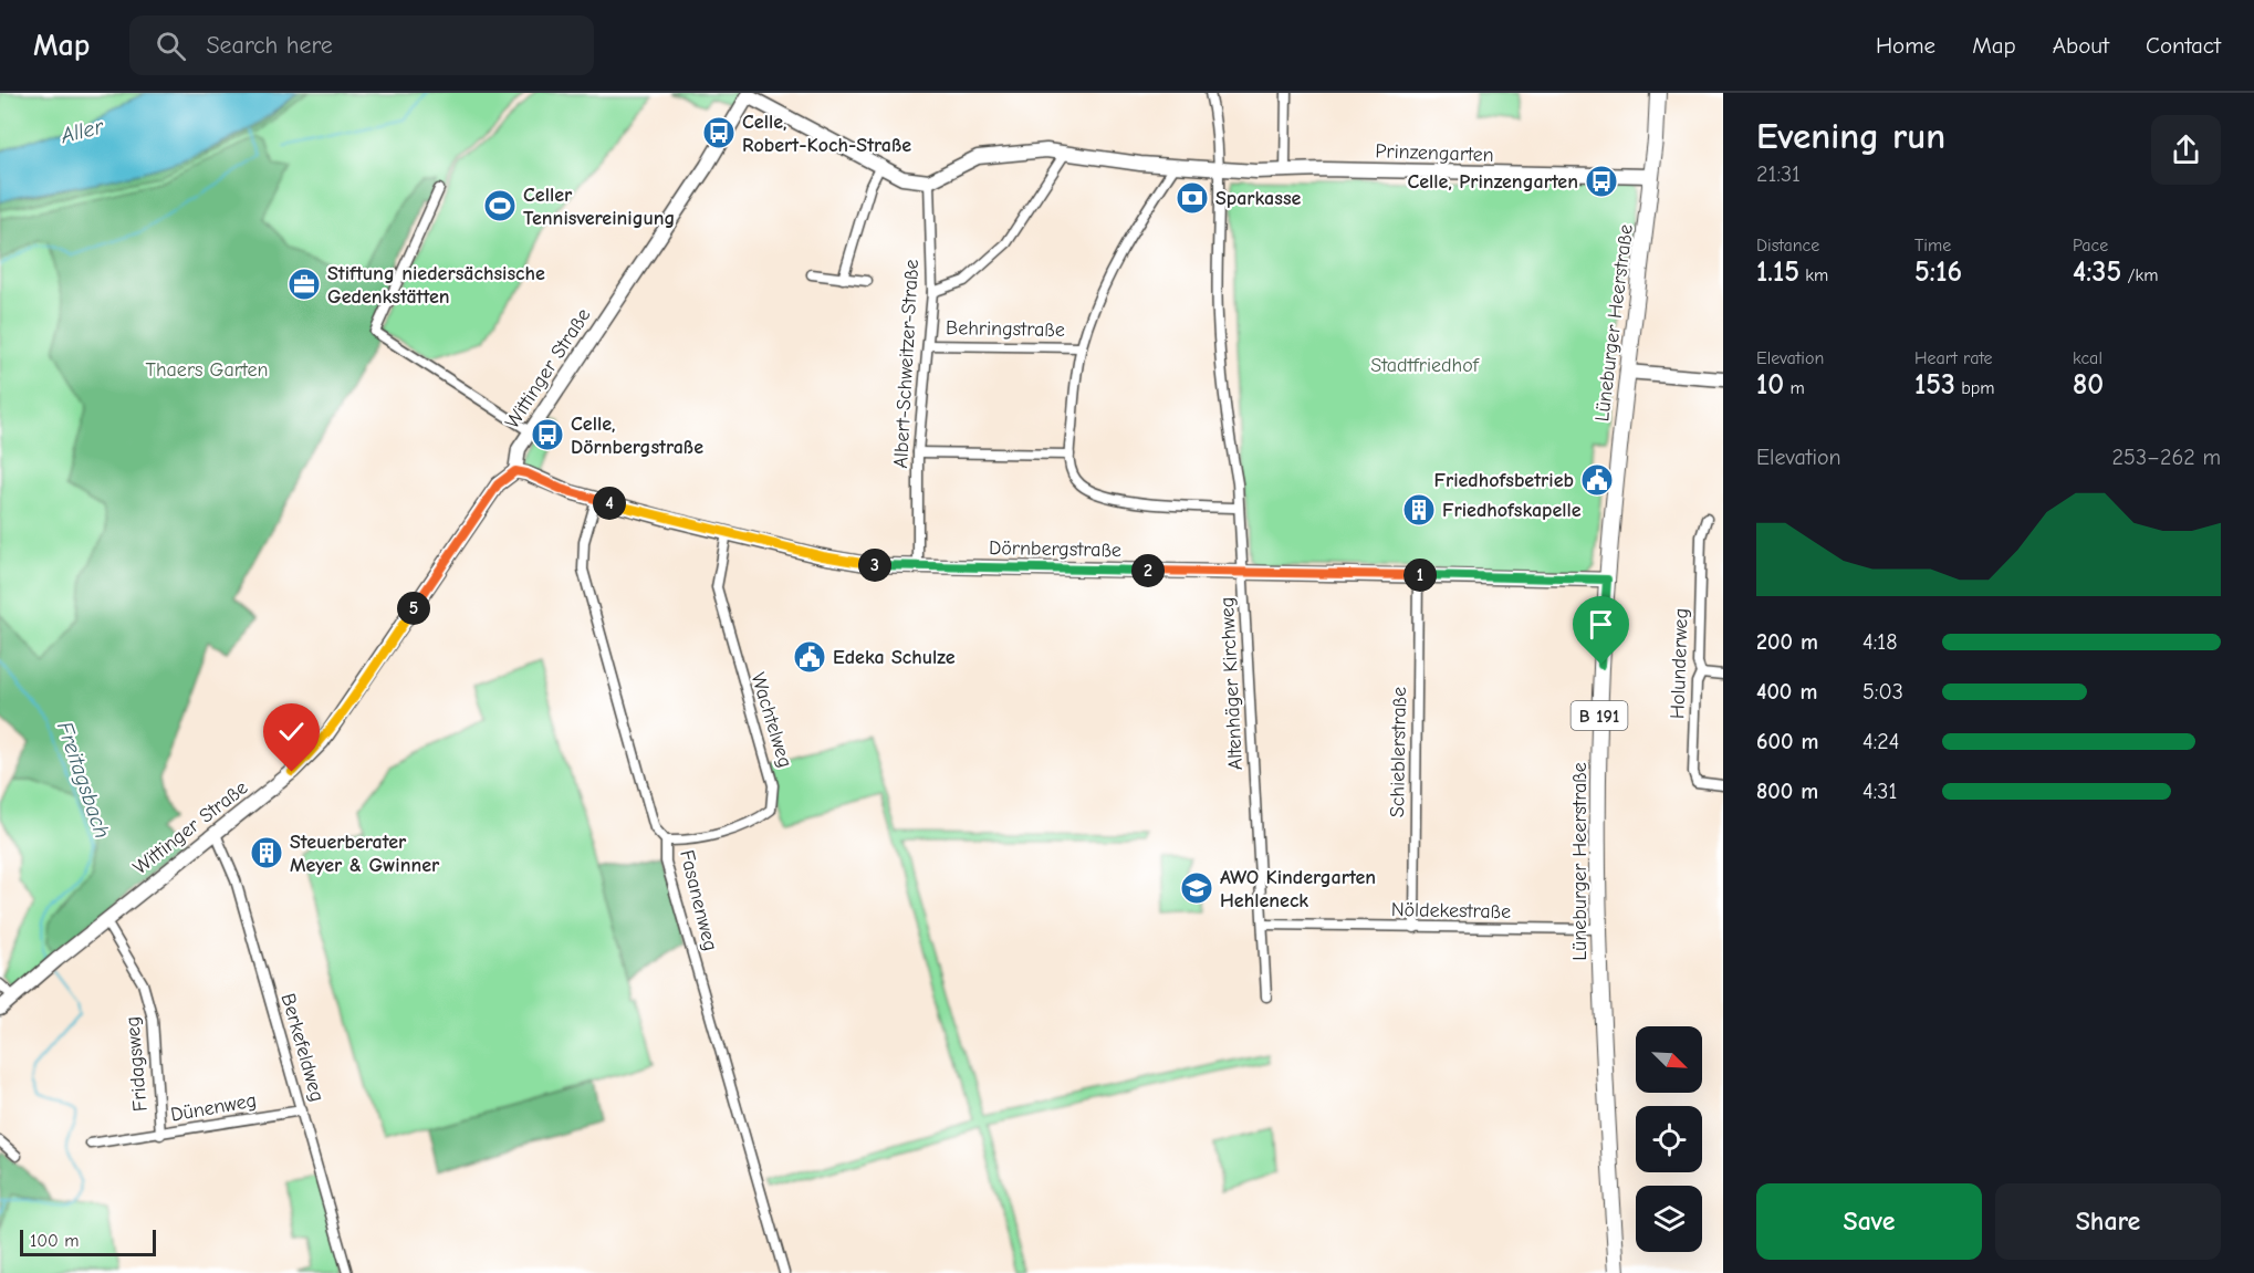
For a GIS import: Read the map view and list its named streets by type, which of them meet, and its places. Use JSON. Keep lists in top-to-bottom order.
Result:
{
  "streets": {
    "main road": [
      "Prinzengarten",
      "Lüneburger Heerstraße",
      "Wittinger Straße",
      "Dörnbergstraße",
      "B 191"
    ],
    "street": [
      "Behringstraße",
      "Albert-Schweitzer-Straße",
      "Holunderweg",
      "Altenhäger Kirchweg",
      "Wachtelweg",
      "Schieblerstraße",
      "Fasanenweg",
      "Nöldekestraße",
      "Berkefeldweg",
      "Fridagsweg",
      "Dünenweg"
    ]
  },
  "crossings": [
    ["Prinzengarten", "Lüneburger Heerstraße"],
    ["Prinzengarten", "Altenhäger Kirchweg"],
    ["Lüneburger Heerstraße", "Dörnbergstraße"],
    ["Lüneburger Heerstraße", "Nöldekestraße"],
    ["Behringstraße", "Albert-Schweitzer-Straße"],
    ["Albert-Schweitzer-Straße", "Dörnbergstraße"],
    ["Wittinger Straße", "Dörnbergstraße"],
    ["Wittinger Straße", "Berkefeldweg"],
    ["Wittinger Straße", "Fridagsweg"],
    ["Dörnbergstraße", "Altenhäger Kirchweg"],
    ["Dörnbergstraße", "Wachtelweg"],
    ["Dörnbergstraße", "Schieblerstraße"],
    ["Dörnbergstraße", "Fasanenweg"],
    ["Altenhäger Kirchweg", "Nöldekestraße"],
    ["Wachtelweg", "Fasanenweg"],
    ["Schieblerstraße", "Nöldekestraße"],
    ["Berkefeldweg", "Dünenweg"],
    ["Fridagsweg", "Dünenweg"]
  ],
  "water": ["Aller", "Freitagsbach"],
  "parks": ["Stadtfriedhof", "Thaers Garten"],
  "places": {
    "bus stop": ["Celle, Robert-Koch-Straße", "Celle, Prinzengarten", "Celle, Dörnbergstraße"],
    "bank": ["Sparkasse"],
    "sports": ["Celler Tennisvereinigung"],
    "office": ["Stiftung niedersächsische Gedenkstätten"],
    "public building": ["Friedhofsbetrieb", "Edeka Schulze"],
    "building": ["Friedhofskapelle", "Steuerberater Meyer & Gwinner"],
    "school or university": ["AWO Kindergarten Hehleneck"]
  },
  "scale_bar": "100 m",
  "north": "bottom right",
  "page": {
    "header": "Map",
    "search": "Search here",
    "nav": [
      "Home",
      "Map",
      "About",
      "Contact"
    ],
    "heading": ["Evening run", "21:31"],
    "stats": [
      ["Distance", "1.15 km"],
      ["Time", "5:16"],
      ["Pace", "4:35 /km"],
      ["Elevation", "10 m"],
      ["Heart rate", "153 bpm"],
      ["kcal", "80"]
    ],
    "chart": ["Elevation", "253–262 m"],
    "pins": [
      "4",
      "3",
      "2",
      "1",
      "5"
    ],
    "list": [
      {
        "name": "200 m",
        "note": "4:18"
      },
      {
        "name": "400 m",
        "note": "5:03"
      },
      {
        "name": "600 m",
        "note": "4:24"
      },
      {
        "name": "800 m",
        "note": "4:31"
      }
    ],
    "buttons": ["Save", "Share"],
    "scale": "100 m"
  }
}
